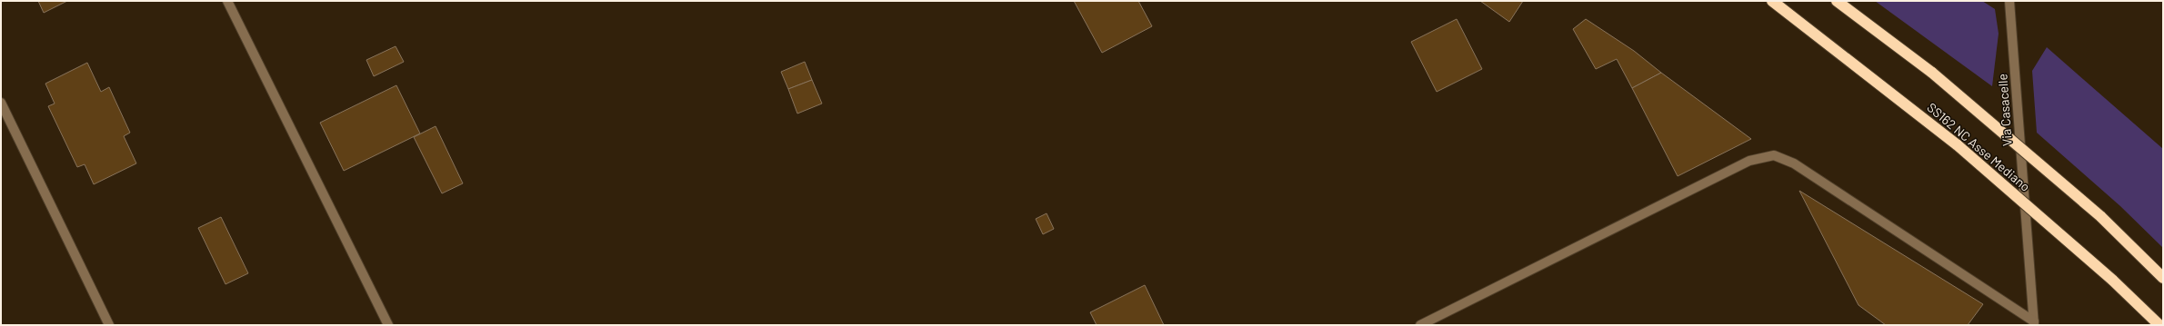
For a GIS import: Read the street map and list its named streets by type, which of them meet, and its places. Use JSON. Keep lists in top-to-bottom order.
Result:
{
  "streets": {
    "highway": ["SS162 NC Asse Mediano"],
    "street": ["Via Casacelle"]
  }
}
